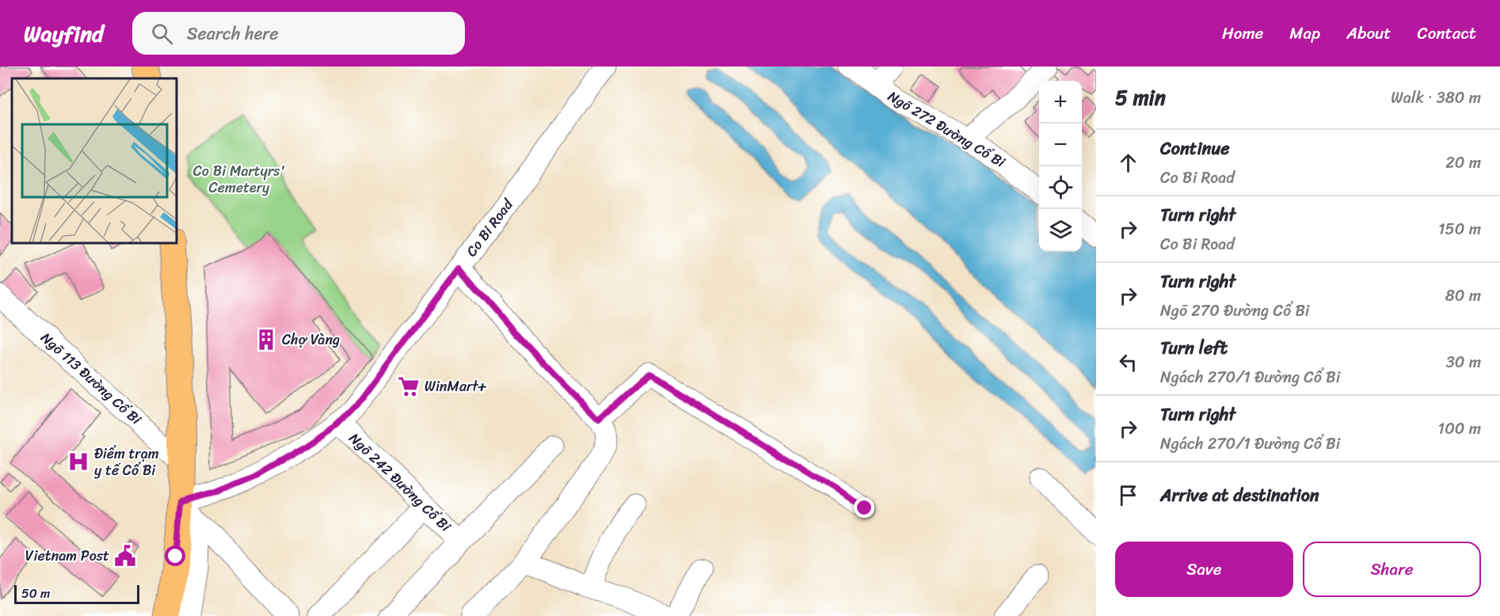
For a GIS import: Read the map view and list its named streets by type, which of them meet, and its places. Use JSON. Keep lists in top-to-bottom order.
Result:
{
  "streets": {
    "street": [
      "Ngõ 272 Đường Cổ Bi",
      "Co Bi Road",
      "Ngõ 113 Đường Cổ Bi",
      "Ngõ 242 Đường Cổ Bi"
    ]
  },
  "crossings": [
    ["Co Bi Road", "Ngõ 242 Đường Cổ Bi"]
  ],
  "parks": ["Co Bi Martyrs' Cemetery"],
  "places": {
    "building": ["Chợ Vàng"],
    "supermarket": ["WinMart+"],
    "hospital": ["Điểm trạm y tế Cổ Bi"],
    "public building": ["Vietnam Post"]
  },
  "scale_bar": "50 m",
  "page": {
    "header": "Wayfind",
    "search": "Search here",
    "nav": [
      "Home",
      "Map",
      "About",
      "Contact"
    ],
    "heading": ["5 min", "Walk · 380 m"],
    "map_buttons": ["+", "−"],
    "list": [
      ["Continue", "Co Bi Road", "20 m"],
      ["Turn right", "Co Bi Road", "150 m"],
      ["Turn right", "Ngõ 270 Đường Cổ Bi", "80 m"],
      ["Turn left", "Ngách 270/1 Đường Cổ Bi", "30 m"],
      ["Turn right", "Ngách 270/1 Đường Cổ Bi", "100 m"],
      "Arrive at destination"
    ],
    "buttons": ["Save", "Share"],
    "scale": "50 m"
  }
}
